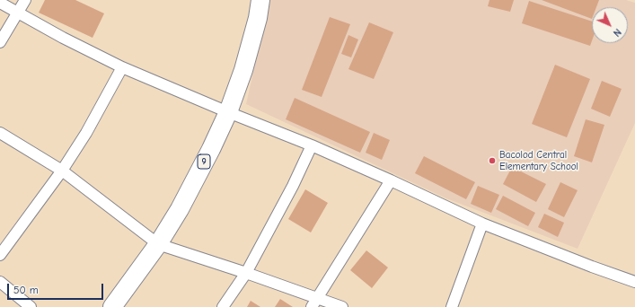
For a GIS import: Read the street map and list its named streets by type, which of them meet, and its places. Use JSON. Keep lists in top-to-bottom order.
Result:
{
  "streets": {
    "highway": ["9"]
  },
  "places": ["Bacolod Central Elementary School"],
  "scale_bar": "50 m",
  "north": "bottom right"
}
